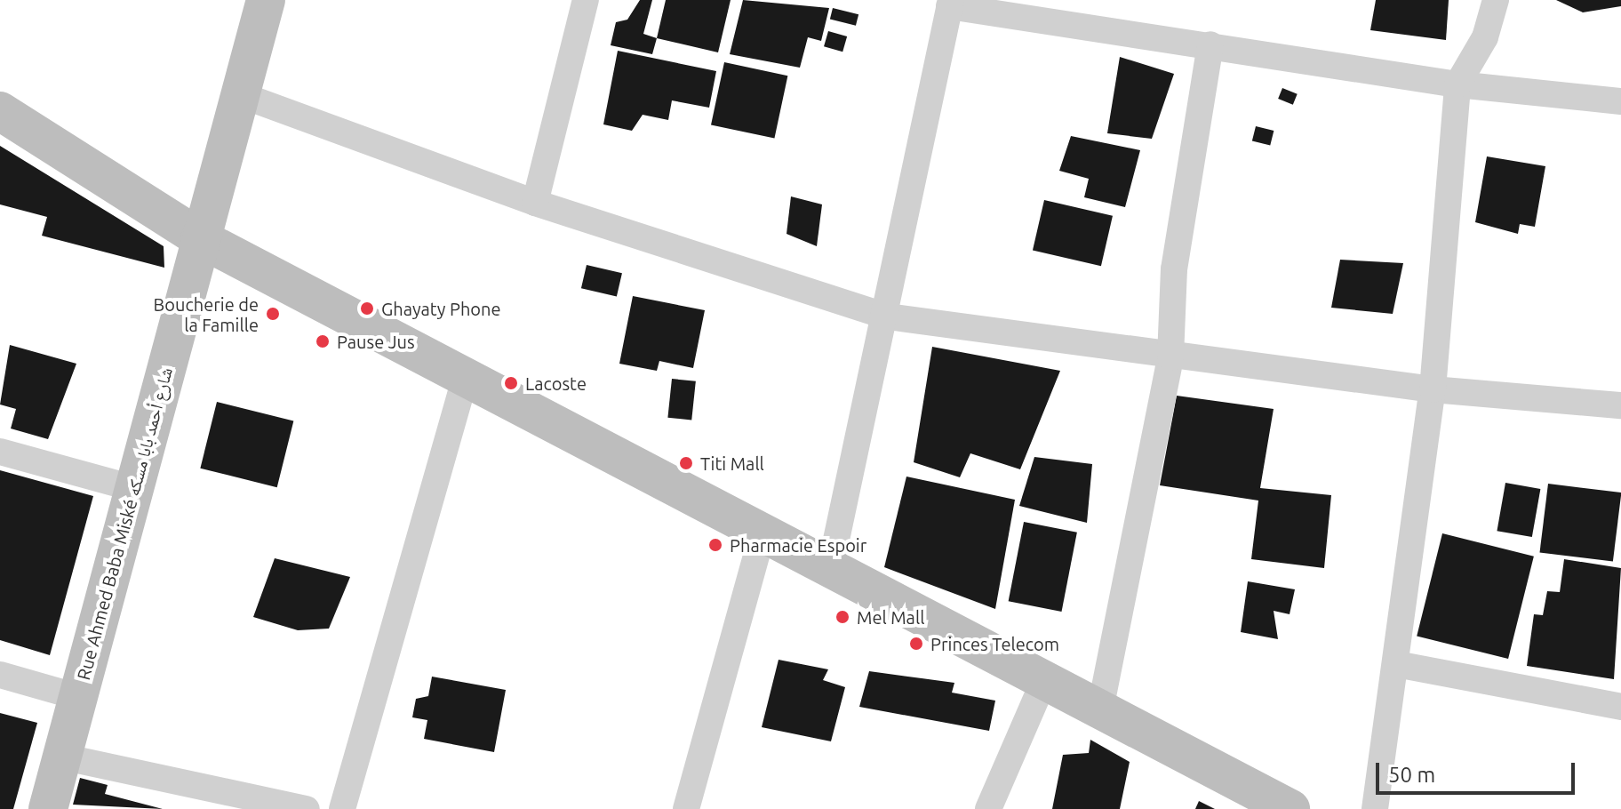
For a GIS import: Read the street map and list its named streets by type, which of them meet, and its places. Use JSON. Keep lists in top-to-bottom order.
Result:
{
  "streets": {
    "street": ["Rue Ahmed Baba Miské شارع أحمد بابا مسكه"]
  },
  "places": [
    "Ghayaty Phone",
    "Boucherie de la Famille",
    "Pause Jus",
    "Lacoste",
    "Titi Mall",
    "Pharmacie Espoir",
    "Mel Mall",
    "Princes Telecom"
  ],
  "scale_bar": "50 m"
}
